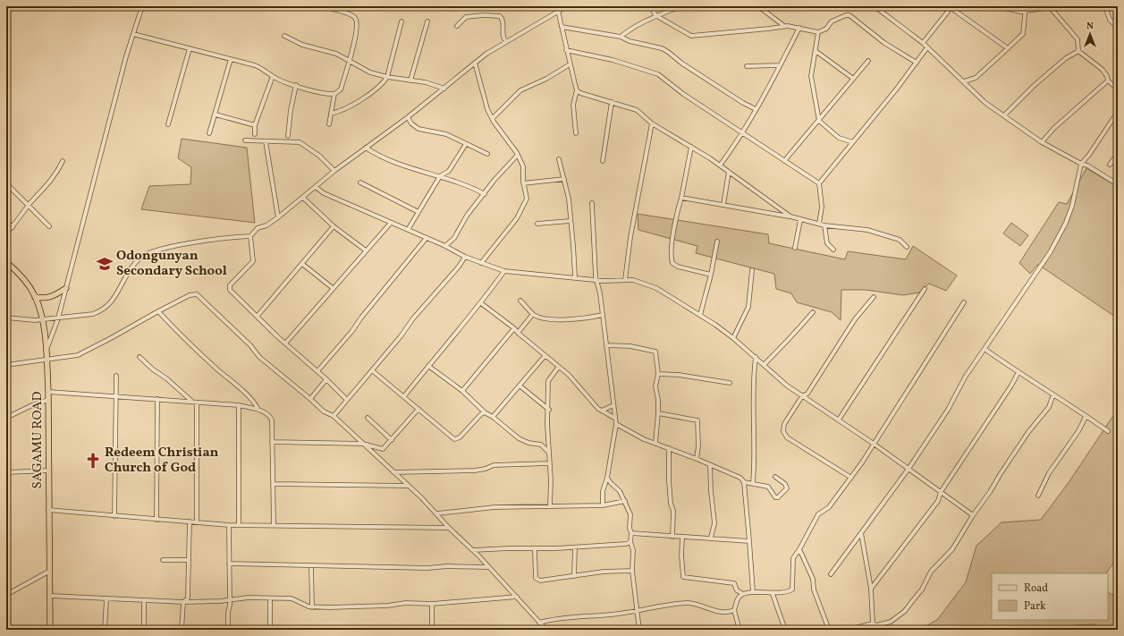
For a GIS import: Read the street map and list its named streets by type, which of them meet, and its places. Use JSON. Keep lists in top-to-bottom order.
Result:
{
  "streets": {
    "highway": ["SAGAMU ROAD"]
  },
  "places": {
    "school or university": ["Odongunyan Secondary School"],
    "church": ["Redeem Christian Church of God"]
  },
  "legend": ["Road", "Park"],
  "north": "top"
}
